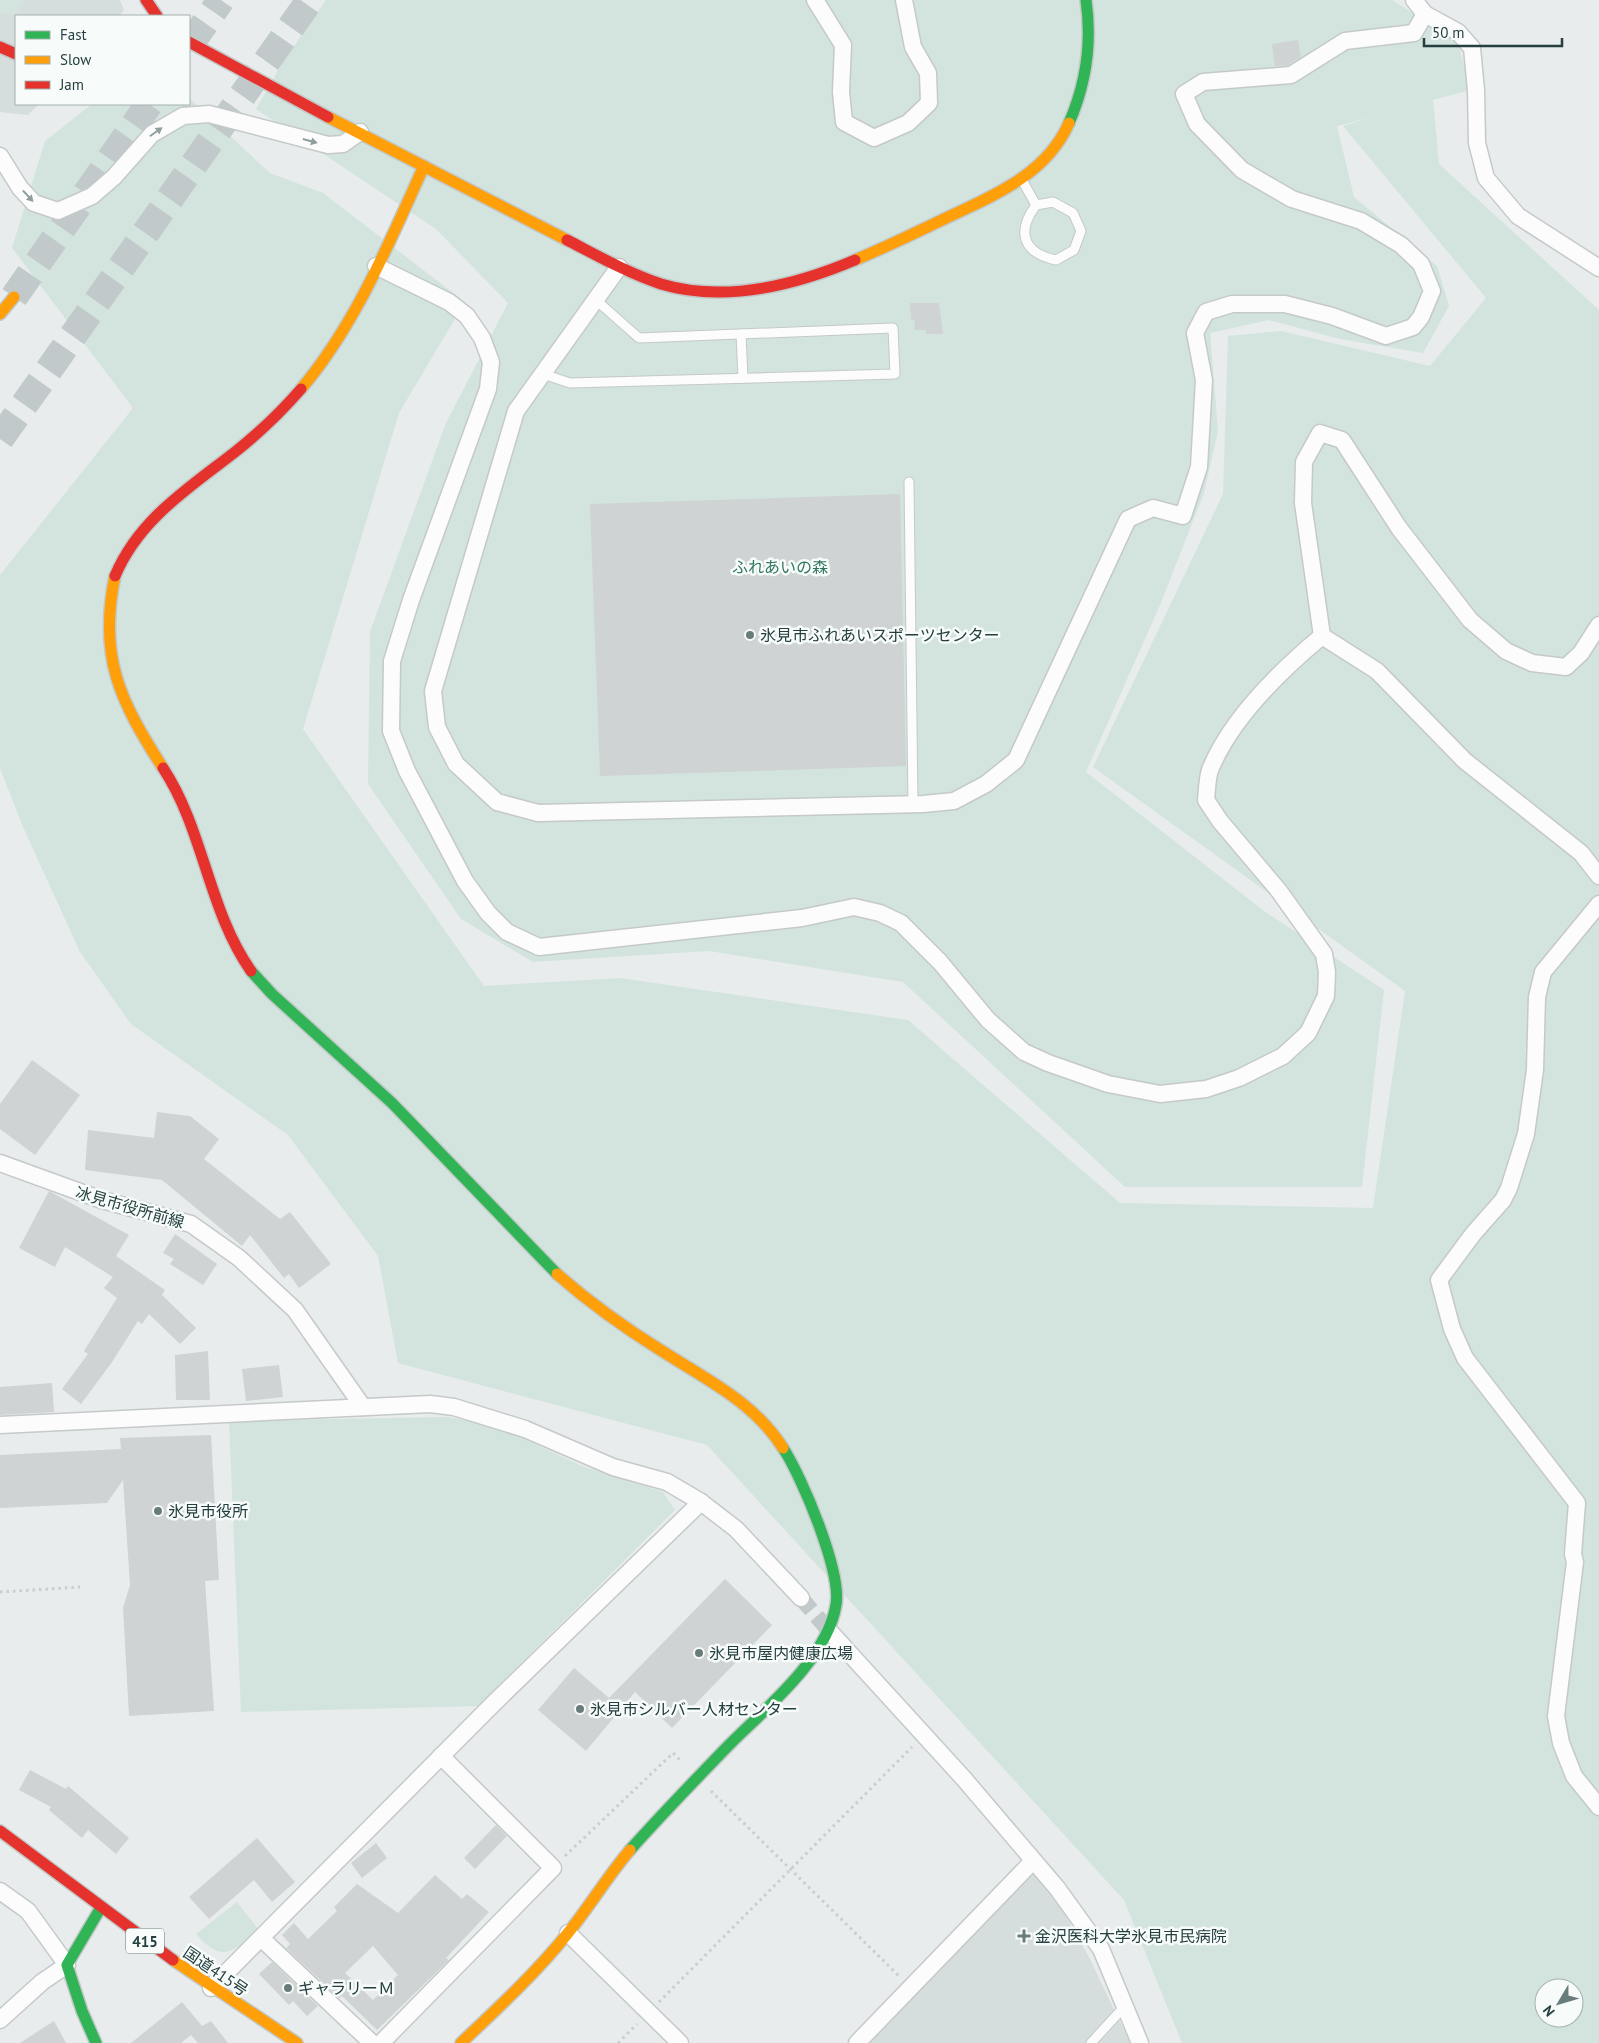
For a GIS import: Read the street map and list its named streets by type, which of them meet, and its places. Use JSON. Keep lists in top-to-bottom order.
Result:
{
  "streets": {
    "main road": ["415", "国道415号"],
    "street": ["冰見市役所前線"]
  },
  "parks": ["ふれあいの森"],
  "places": {
    "other": [
      "氷見市ふれあいスポーツセンター",
      "氷見市役所",
      "氷見市屋内健康広場",
      "氷見市シルバー人材センター",
      "ギャラリーＭ"
    ],
    "health": ["金沢医科大学氷見市民病院"]
  },
  "legend": ["Fast", "Slow", "Jam"],
  "scale_bar": "50 m",
  "north": "bottom left"
}
